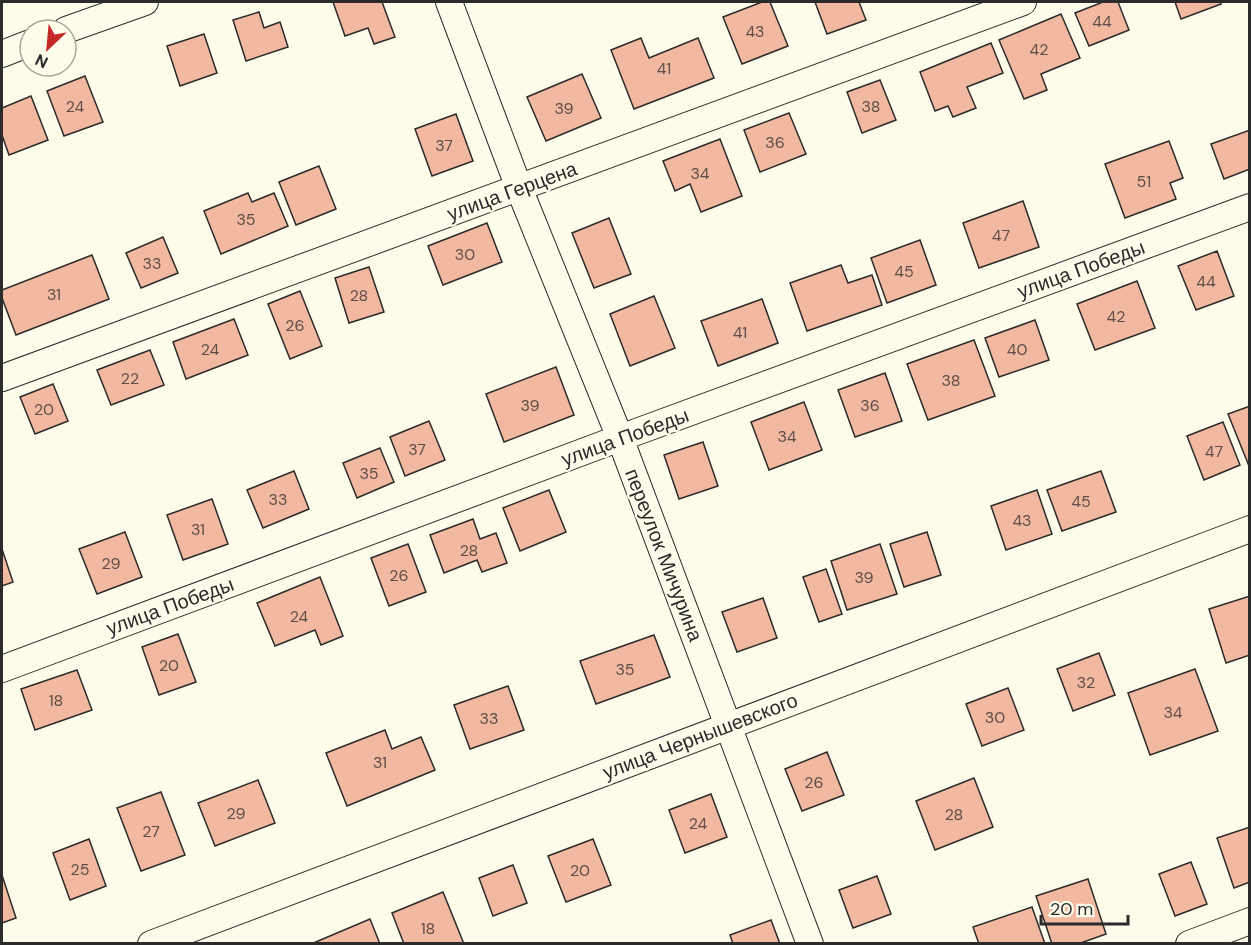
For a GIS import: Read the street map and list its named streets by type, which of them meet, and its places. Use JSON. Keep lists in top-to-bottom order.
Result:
{
  "streets": {
    "street": [
      "улица Герцена",
      "улица Победы",
      "переулок Мичурина",
      "улица Чернышевского"
    ]
  },
  "crossings": [
    ["улица Герцена", "переулок Мичурина"],
    ["улица Победы", "переулок Мичурина"],
    ["переулок Мичурина", "улица Чернышевского"]
  ],
  "house_numbers": [
    "44",
    "43",
    "42",
    "41",
    "24",
    "38",
    "39",
    "36",
    "37",
    "34",
    "51",
    "35",
    "47",
    "30",
    "33",
    "45",
    "44",
    "31",
    "28",
    "42",
    "26",
    "41",
    "24",
    "40",
    "22",
    "38",
    "39",
    "36",
    "20",
    "34",
    "37",
    "47",
    "35",
    "33",
    "45",
    "43",
    "31",
    "28",
    "29",
    "26",
    "39",
    "24",
    "20",
    "35",
    "32",
    "18",
    "34",
    "30",
    "33",
    "31",
    "26",
    "29",
    "28",
    "24",
    "27",
    "25",
    "20",
    "18"
  ],
  "scale_bar": "20 m",
  "north": "bottom left"
}
